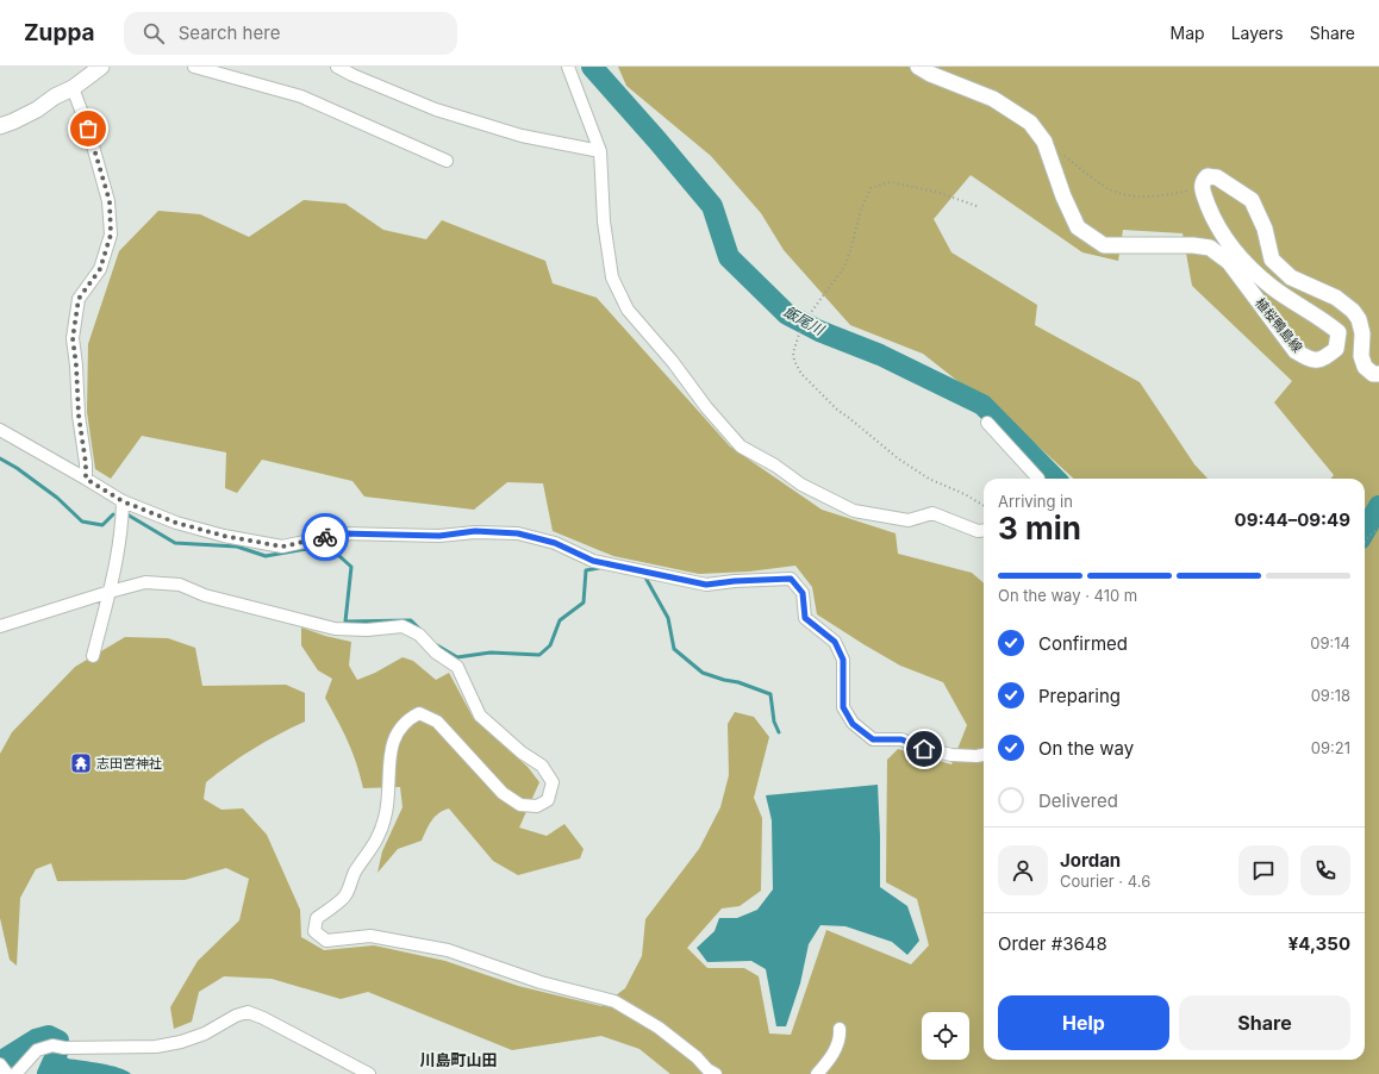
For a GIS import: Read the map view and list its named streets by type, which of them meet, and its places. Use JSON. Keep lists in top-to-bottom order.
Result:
{
  "streets": {
    "main road": ["植桜鴨島線"]
  },
  "districts": ["川島町山田"],
  "water": ["飯尾川"],
  "places": {
    "temple": ["志田宮神社"]
  },
  "page": {
    "header": "Zuppa",
    "search": "Search here",
    "nav": ["Map", "Layers", "Share"],
    "heading": ["3 min", "Arriving in", "09:44–09:49"],
    "panel": [
      "Jordan",
      "Courier · 4.6",
      "Order #3648",
      "¥4,350"
    ],
    "bar": "On the way · 410 m",
    "list": [
      ["Confirmed", "09:14"],
      ["Preparing", "09:18"],
      ["On the way", "09:21"],
      "Delivered"
    ],
    "buttons": ["Help", "Share"]
  }
}
